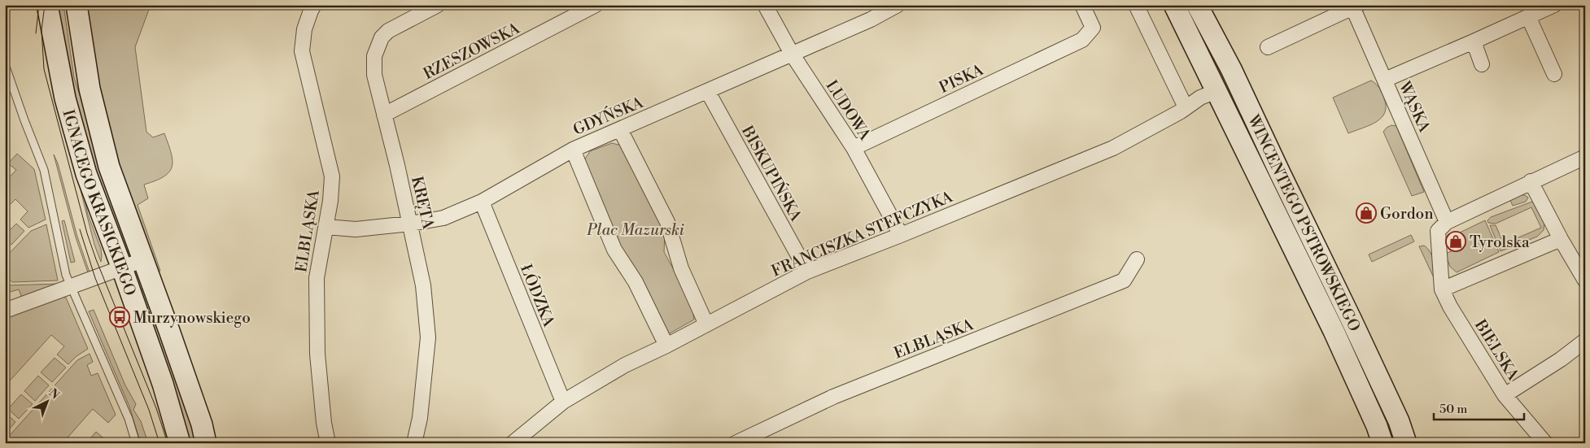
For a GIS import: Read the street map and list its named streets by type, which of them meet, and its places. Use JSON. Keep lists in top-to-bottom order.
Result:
{
  "streets": {
    "main road": ["IGNACEGO KRASICKIEGO", "WINCENTEGO PSTROWSKIEGO"],
    "street": [
      "RZESZOWSKA",
      "PISKA",
      "WĄSKA",
      "LUDOWA",
      "GDYŃSKA",
      "BISKUPIŃSKA",
      "KRĘTA",
      "ELBLĄSKA",
      "FRANCISZKA STEFCZYKA",
      "ŁÓDZKA",
      "BIELSKA"
    ]
  },
  "crossings": [
    ["RZESZOWSKA", "KRĘTA"],
    ["PISKA", "LUDOWA"],
    ["LUDOWA", "GDYŃSKA"],
    ["LUDOWA", "FRANCISZKA STEFCZYKA"],
    ["GDYŃSKA", "BISKUPIŃSKA"],
    ["GDYŃSKA", "KRĘTA"],
    ["GDYŃSKA", "ELBLĄSKA"],
    ["GDYŃSKA", "ŁÓDZKA"],
    ["BISKUPIŃSKA", "FRANCISZKA STEFCZYKA"],
    ["WINCENTEGO PSTROWSKIEGO", "FRANCISZKA STEFCZYKA"],
    ["FRANCISZKA STEFCZYKA", "ŁÓDZKA"]
  ],
  "parks": ["Plac Mazurski"],
  "places": {
    "shop": ["Gordon", "Tyrolska"],
    "bus stop": ["Murzynowskiego"]
  },
  "scale_bar": "50 m",
  "north": "top right"
}
